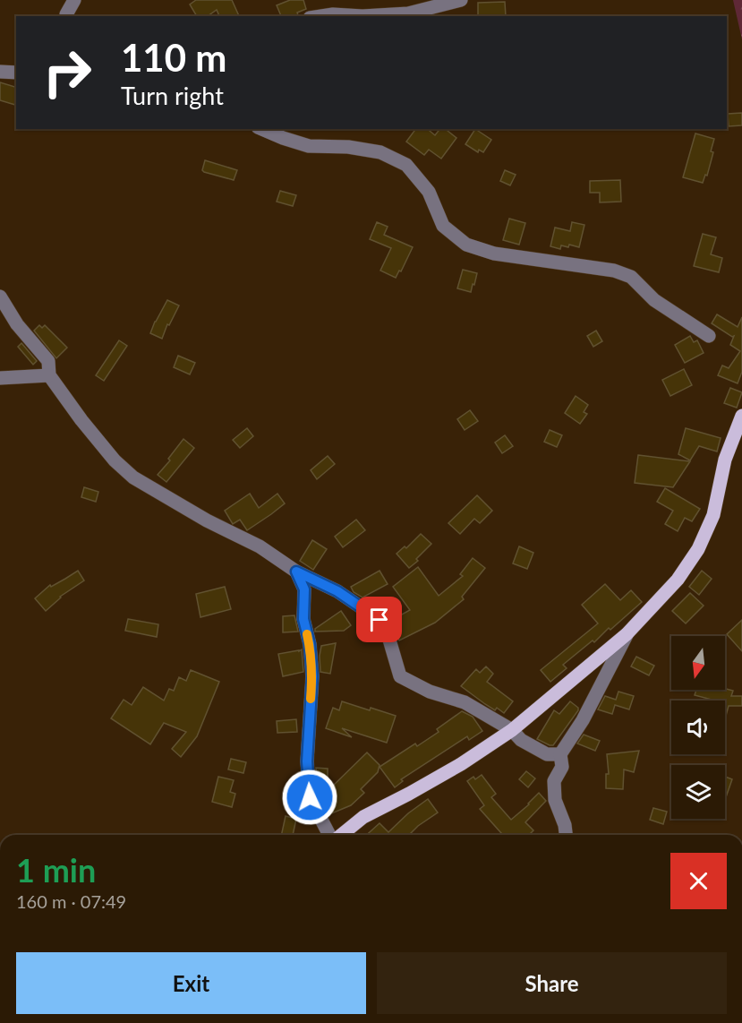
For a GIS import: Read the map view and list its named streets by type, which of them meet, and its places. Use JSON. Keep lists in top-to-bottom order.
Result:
{
  "north": "bottom",
  "page": {
    "turn": ["110 m", "Turn right"],
    "heading": ["1 min", "160 m · 07:49"],
    "buttons": ["Exit", "Share"]
  }
}
